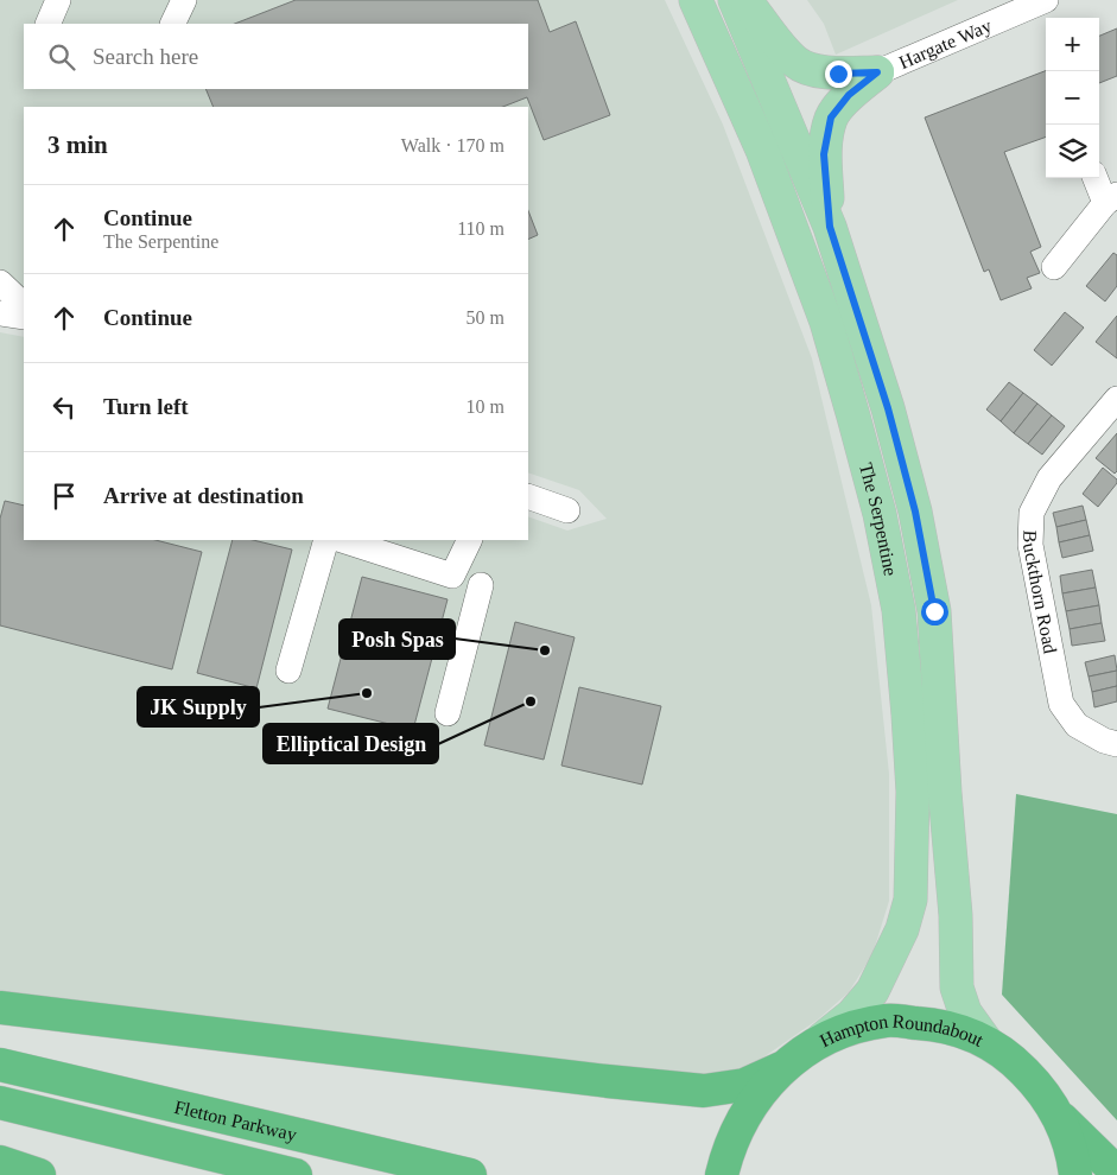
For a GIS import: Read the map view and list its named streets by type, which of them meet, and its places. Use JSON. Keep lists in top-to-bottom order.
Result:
{
  "streets": {
    "highway": ["Hampton Roundabout", "Fletton Parkway"],
    "main road": ["The Serpentine"],
    "street": ["Hargate Way", "Buckthorn Road"]
  },
  "crossings": [
    ["The Serpentine", "Hampton Roundabout"]
  ],
  "places": ["Posh Spas", "JK Supply", "Elliptical Design"],
  "page": {
    "map_buttons": ["+", "−"],
    "search": "Search here",
    "heading": ["3 min", "Walk · 170 m"],
    "list": [
      ["Continue", "The Serpentine", "110 m"],
      ["Continue", "50 m"],
      ["Turn left", "10 m"],
      "Arrive at destination"
    ]
  }
}
